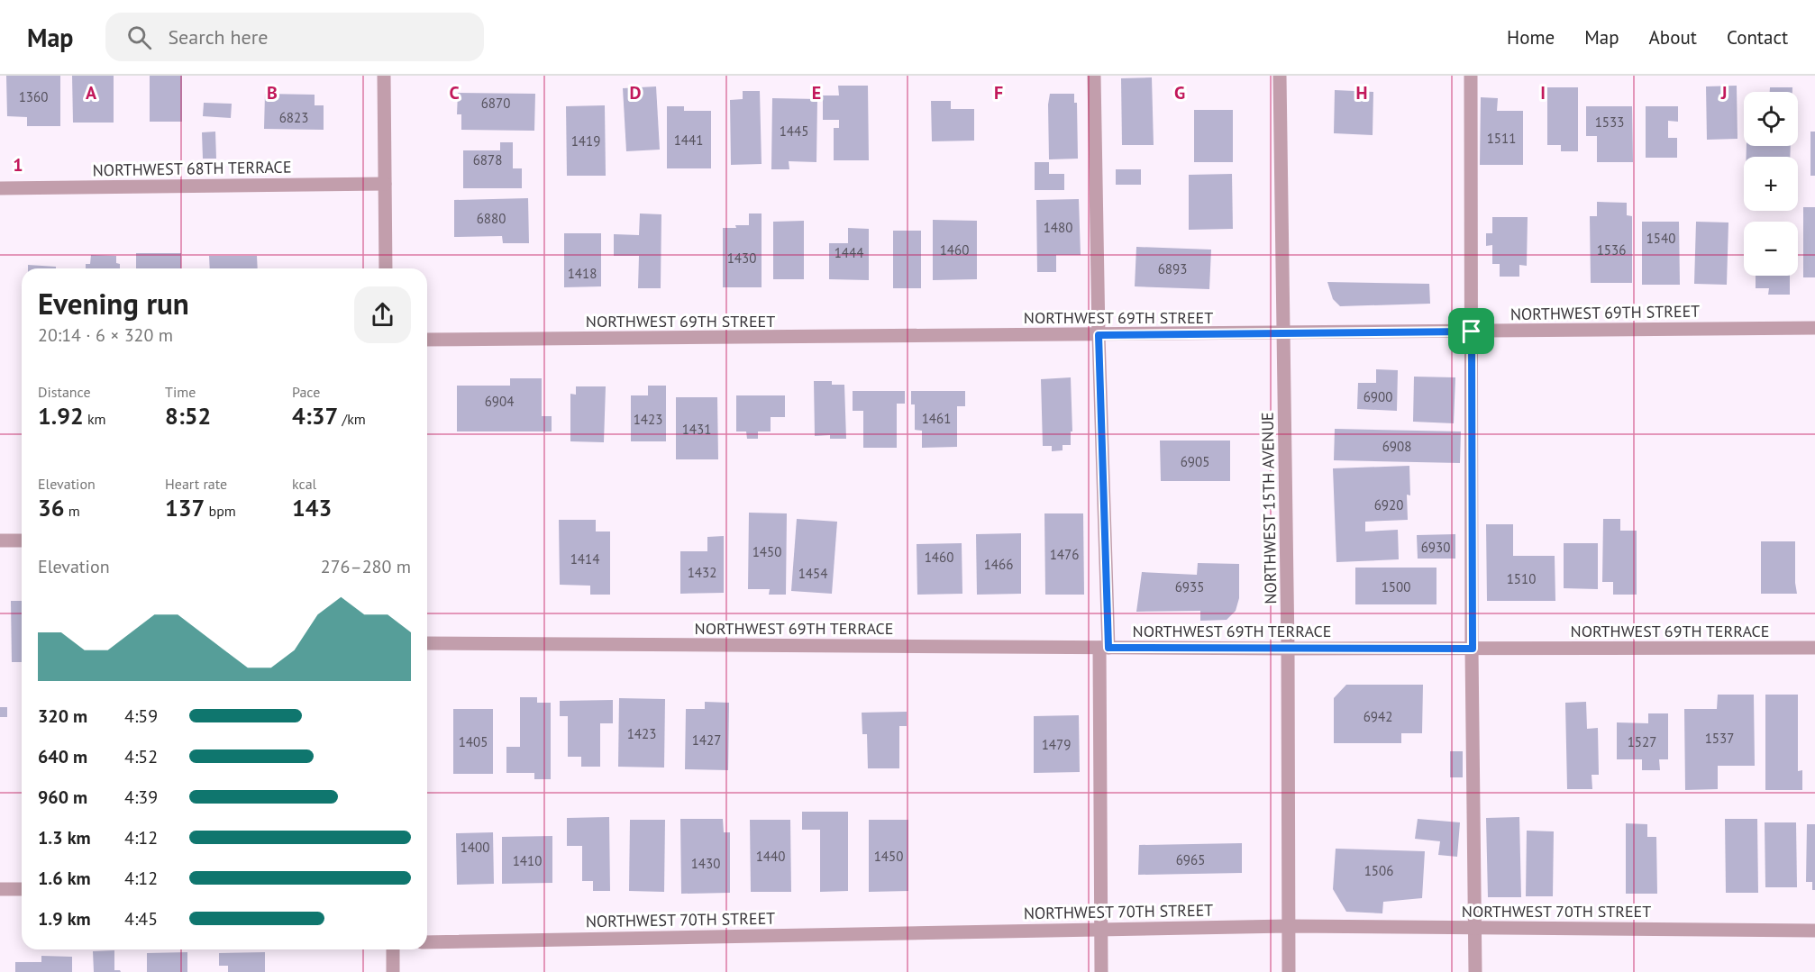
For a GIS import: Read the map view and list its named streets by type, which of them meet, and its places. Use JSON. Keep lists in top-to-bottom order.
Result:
{
  "streets": {
    "street": [
      "NORTHWEST 68TH TERRACE",
      "NORTHWEST 69TH STREET",
      "NORTHWEST 15TH AVENUE",
      "NORTHWEST 69TH TERRACE",
      "NORTHWEST 70TH STREET"
    ]
  },
  "crossings": [
    ["NORTHWEST 69TH STREET", "NORTHWEST 15TH AVENUE"],
    ["NORTHWEST 15TH AVENUE", "NORTHWEST 69TH TERRACE"],
    ["NORTHWEST 15TH AVENUE", "NORTHWEST 70TH STREET"]
  ],
  "house_numbers": [
    "1360",
    "6870",
    "6823",
    "1533",
    "1445",
    "1511",
    "1441",
    "1419",
    "6878",
    "6880",
    "1480",
    "1540",
    "1460",
    "1536",
    "1444",
    "1430",
    "6893",
    "1418",
    "6900",
    "6904",
    "1461",
    "1423",
    "1431",
    "6908",
    "6905",
    "6920",
    "6930",
    "1450",
    "1476",
    "1460",
    "1414",
    "1466",
    "1432",
    "1454",
    "1510",
    "6935",
    "1500",
    "6942",
    "1423",
    "1537",
    "1427",
    "1405",
    "1527",
    "1479",
    "1400",
    "1440",
    "1450",
    "6965",
    "1410",
    "1430",
    "1506"
  ],
  "page": {
    "header": "Map",
    "search": "Search here",
    "nav": [
      "Home",
      "Map",
      "About",
      "Contact"
    ],
    "map_buttons": ["+", "−"],
    "heading": ["Evening run", "20:14 · 6 × 320 m"],
    "stats": [
      ["Distance", "1.92 km"],
      ["Time", "8:52"],
      ["Pace", "4:37 /km"],
      ["Elevation", "36 m"],
      ["Heart rate", "137 bpm"],
      ["kcal", "143"]
    ],
    "chart": ["Elevation", "276–280 m"],
    "list": [
      {
        "name": "320 m",
        "note": "4:59"
      },
      {
        "name": "640 m",
        "note": "4:52"
      },
      {
        "name": "960 m",
        "note": "4:39"
      },
      {
        "name": "1.3 km",
        "note": "4:12"
      },
      {
        "name": "1.6 km",
        "note": "4:12"
      },
      {
        "name": "1.9 km",
        "note": "4:45"
      }
    ]
  },
  "grid": {
    "columns": [
      "A",
      "B",
      "C",
      "D",
      "E",
      "F",
      "G",
      "H",
      "I",
      "J"
    ],
    "rows": ["1"]
  }
}
